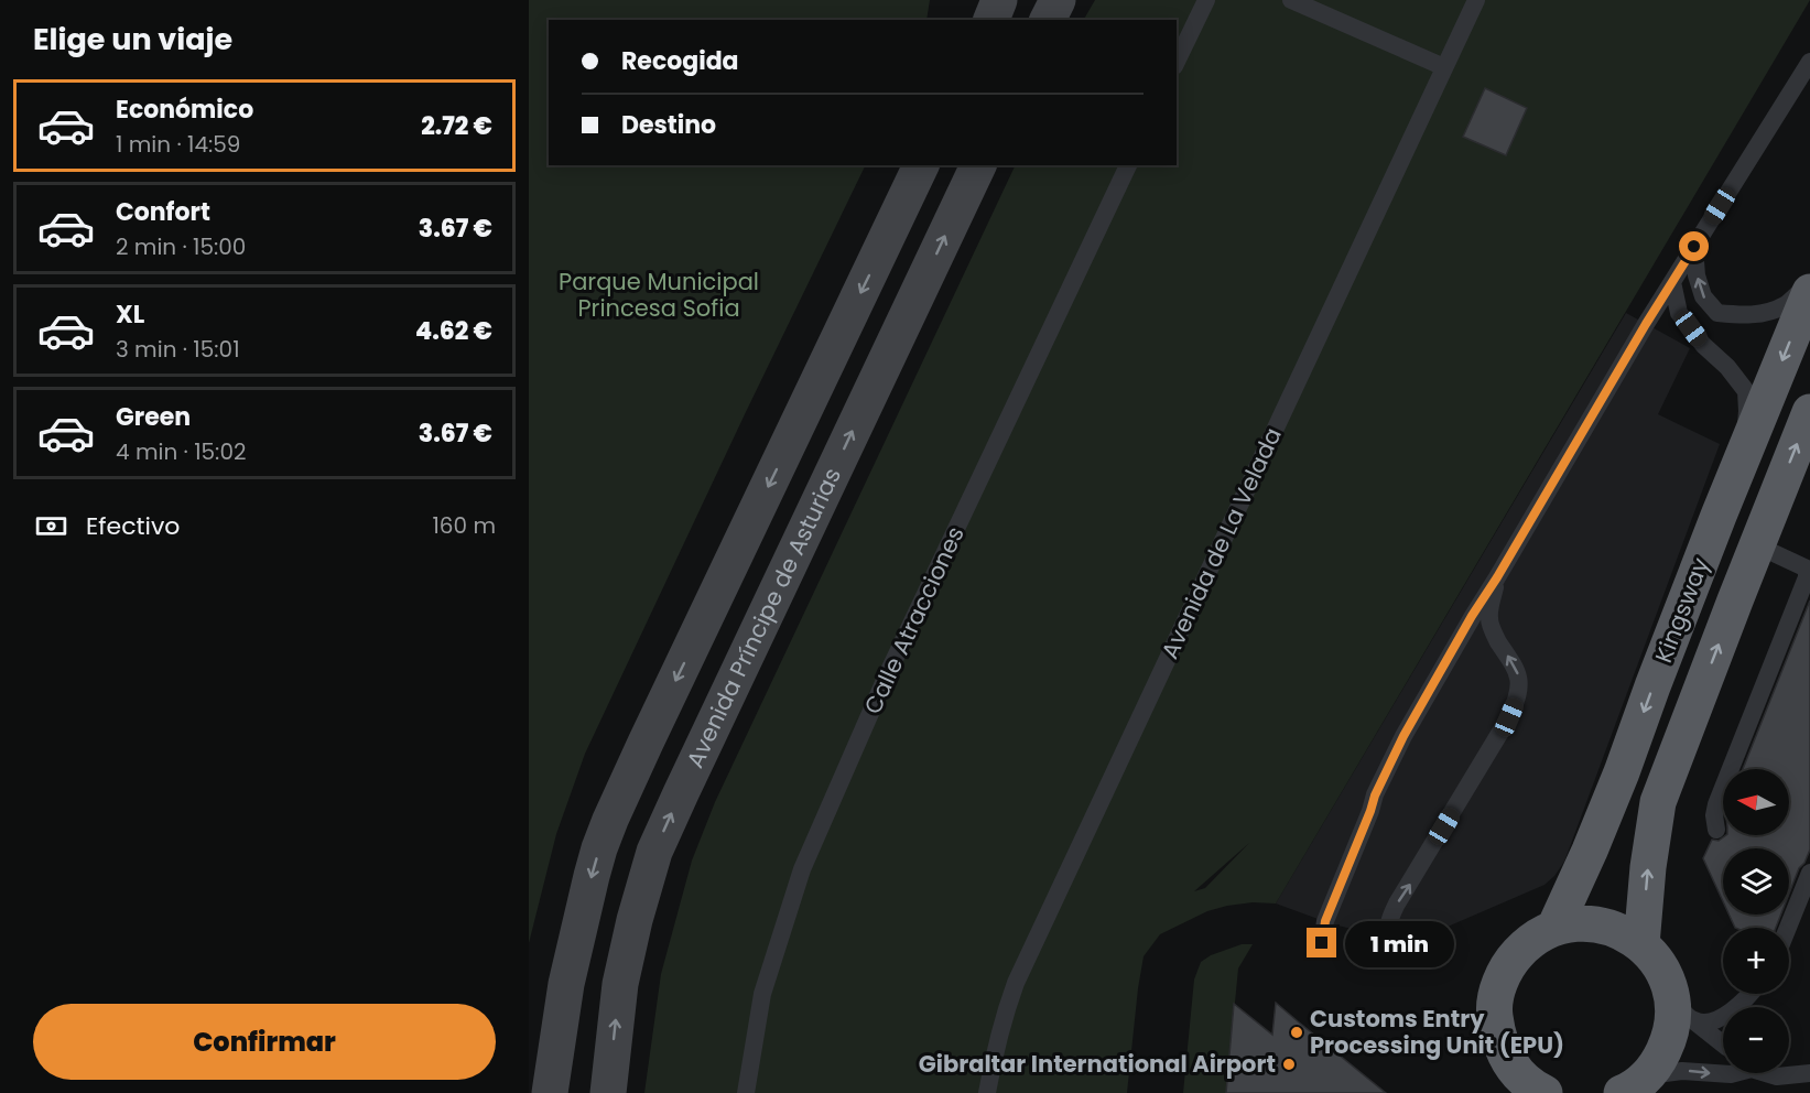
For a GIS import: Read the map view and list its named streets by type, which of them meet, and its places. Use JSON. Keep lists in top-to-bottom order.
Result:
{
  "streets": {
    "highway": ["Kingsway"],
    "main road": ["Avenida Príncipe de Asturias"],
    "lane": ["Avenida de La Velada", "Calle Atracciones"]
  },
  "parks": ["Parque Municipal Princesa Sofia"],
  "places": ["Customs Entry Processing Unit (EPU)", "Gibraltar International Airport"],
  "north": "left",
  "page": {
    "heading": "Elige un viaje",
    "banner": ["Recogida", "Destino"],
    "list": [
      {
        "name": "Económico",
        "note": "1 min · 14:59",
        "value": "2.72 €"
      },
      {
        "name": "Confort",
        "note": "2 min · 15:00",
        "value": "3.67 €"
      },
      {
        "name": "XL",
        "note": "3 min · 15:01",
        "value": "4.62 €"
      },
      {
        "name": "Green",
        "note": "4 min · 15:02",
        "value": "3.67 €"
      }
    ],
    "pay": ["Efectivo", "160 m"],
    "map_buttons": ["+", "−"],
    "bubble": "1 min",
    "buttons": "Confirmar"
  }
}
